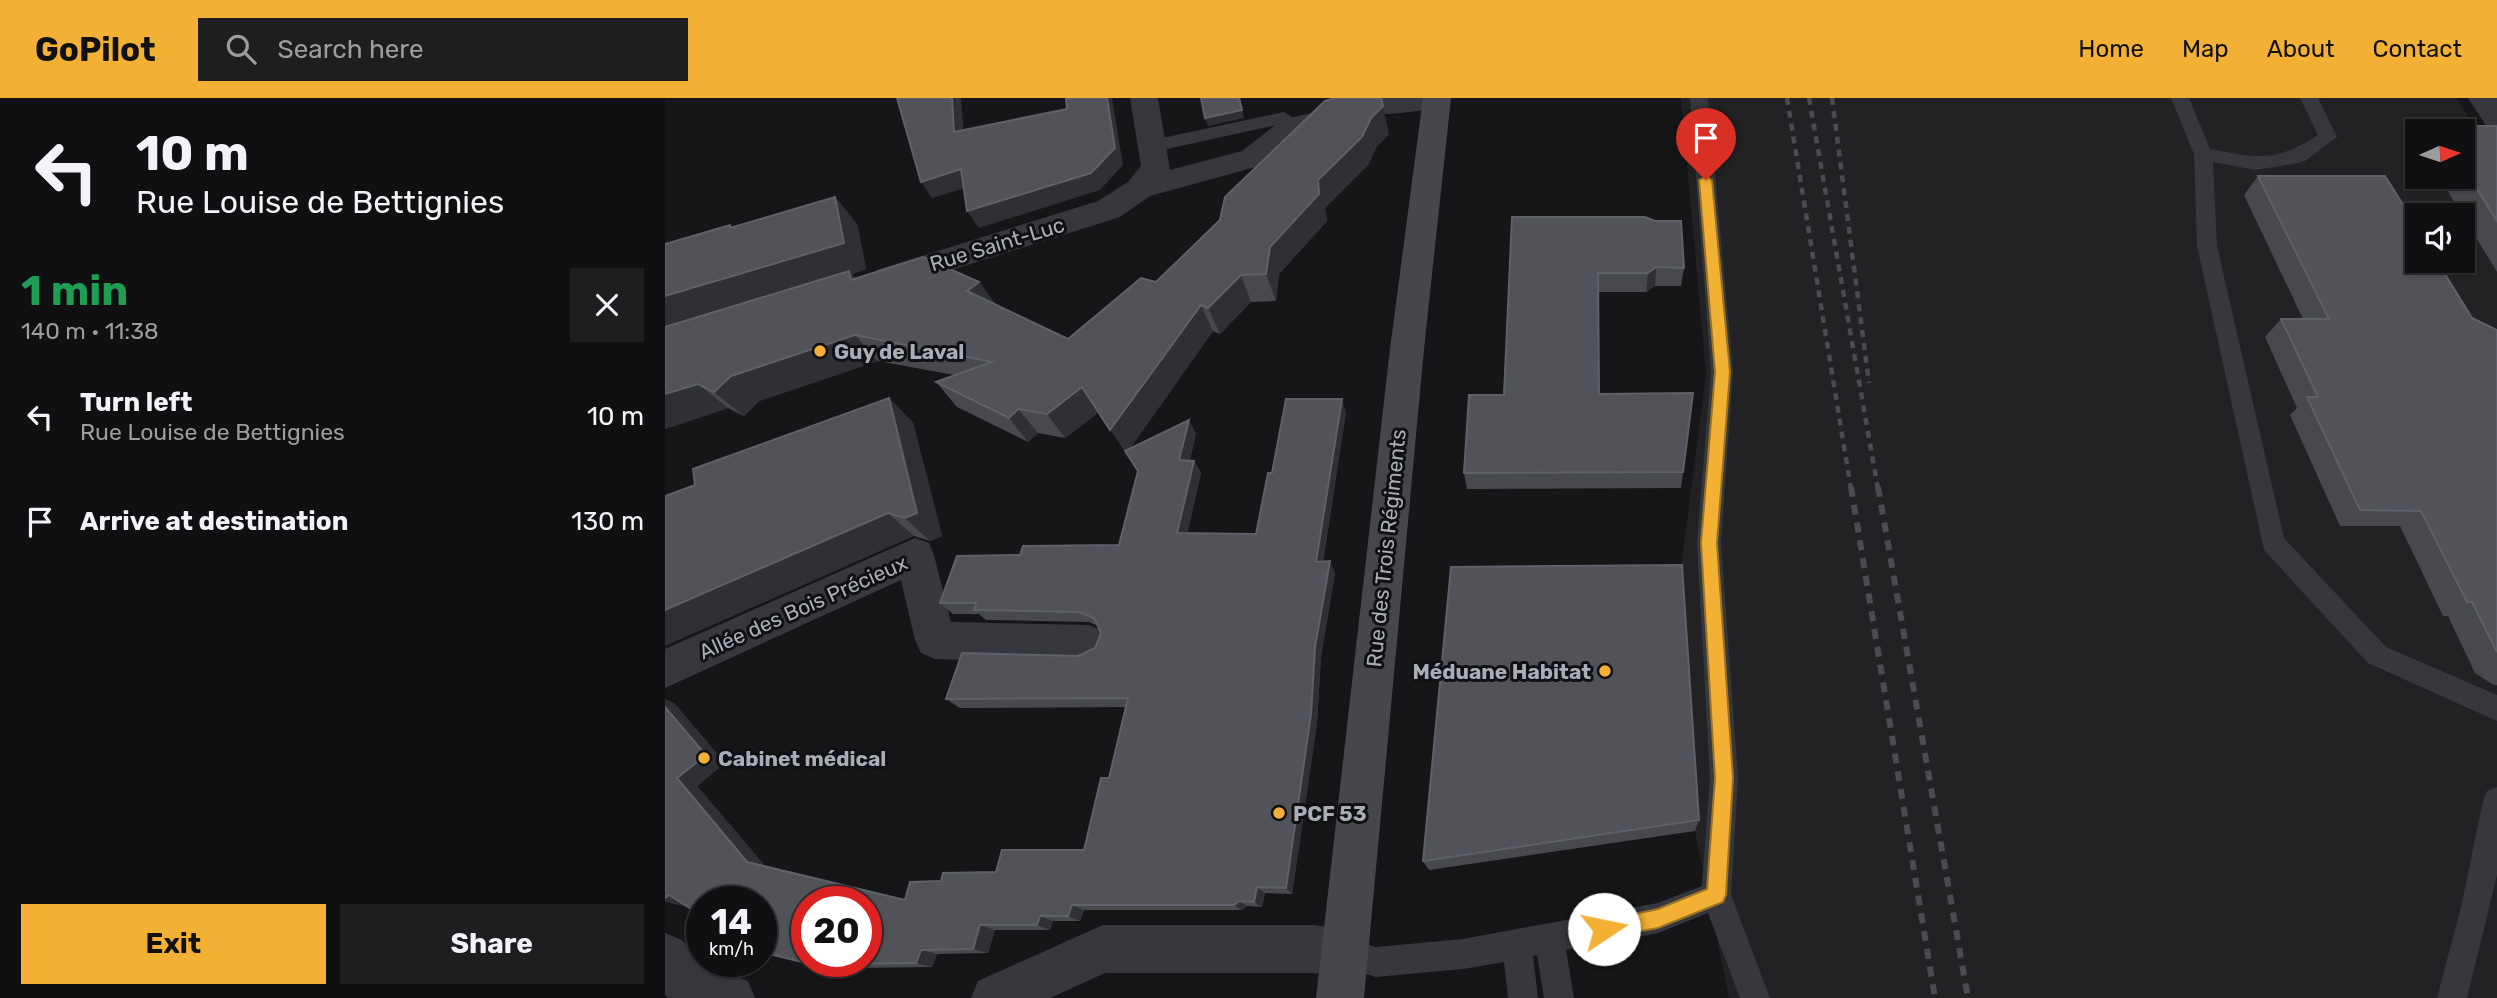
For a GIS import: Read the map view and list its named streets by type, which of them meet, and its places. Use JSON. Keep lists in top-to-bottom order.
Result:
{
  "streets": {
    "main road": ["Rue des Trois Régiments"],
    "street": ["Rue Saint-Luc", "Allée des Bois Précieux"]
  },
  "places": [
    "Guy de Laval",
    "Méduane Habitat",
    "Cabinet médical",
    "PCF 53"
  ],
  "north": "right",
  "page": {
    "header": "GoPilot",
    "search": "Search here",
    "nav": [
      "Home",
      "Map",
      "About",
      "Contact"
    ],
    "turn": ["10 m", "Rue Louise de Bettignies"],
    "heading": ["1 min", "140 m · 11:38"],
    "list": [
      {
        "name": "Turn left",
        "note": "Rue Louise de Bettignies",
        "value": "10 m"
      },
      {
        "name": "Arrive at destination",
        "value": "130 m"
      }
    ],
    "speed": "14 km/h",
    "limit": "20",
    "buttons": ["Exit", "Share"]
  }
}
